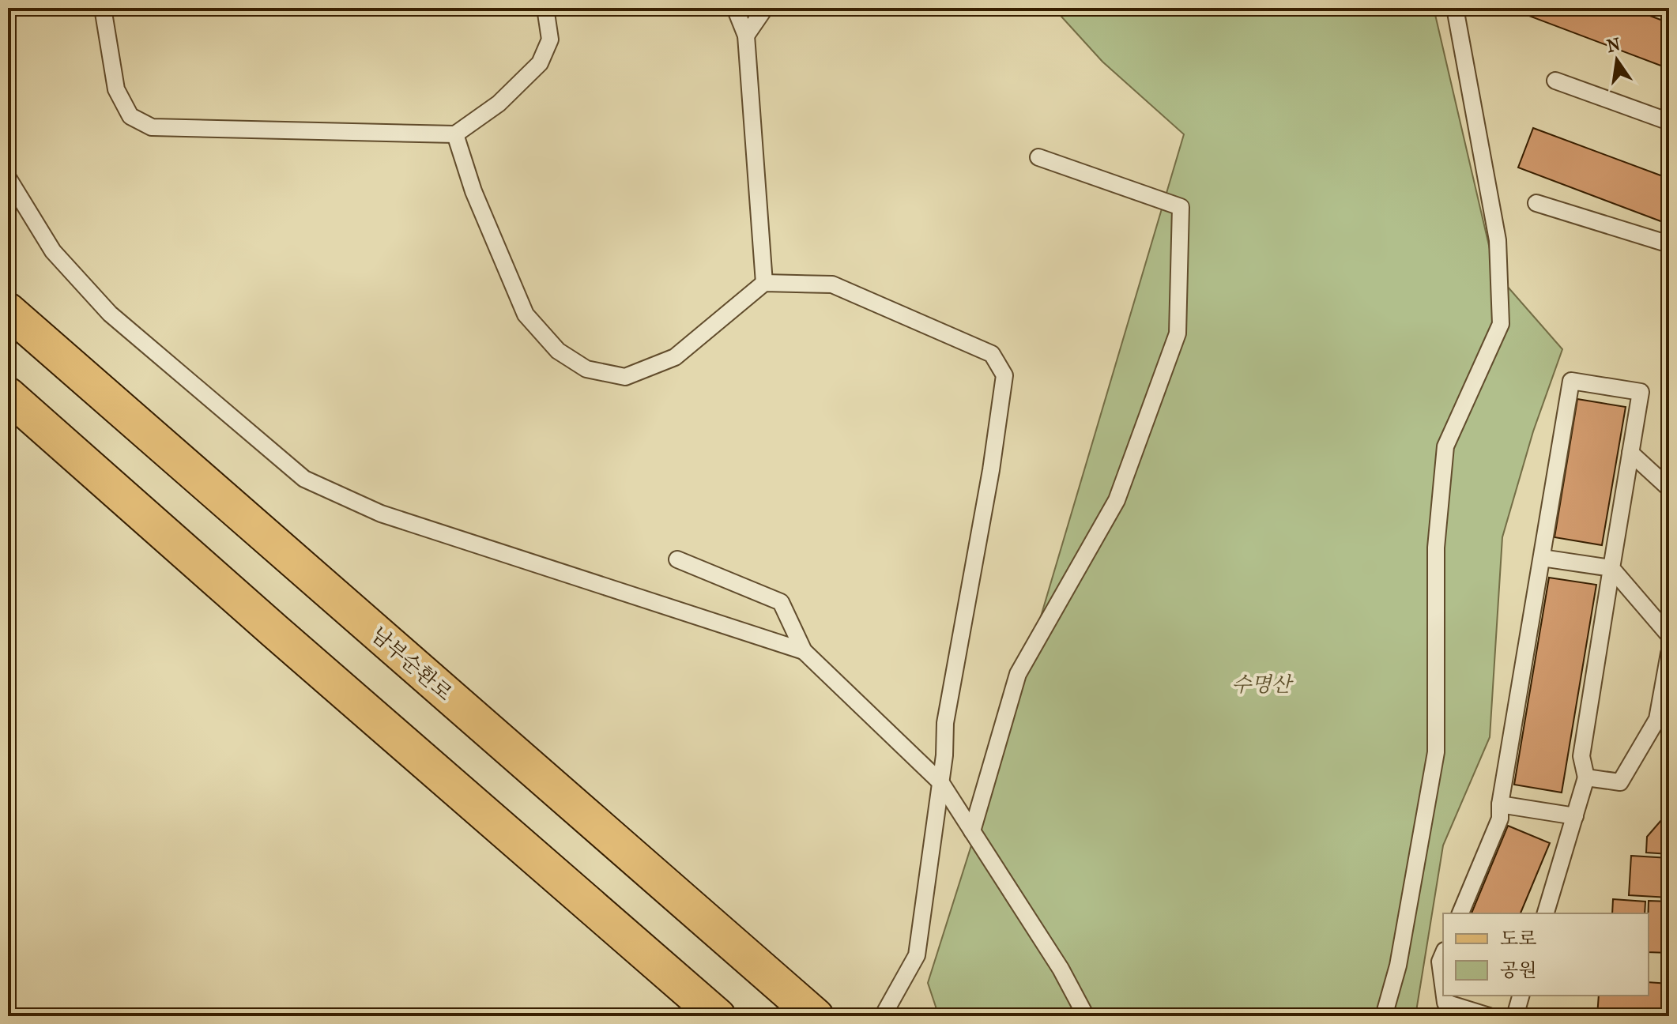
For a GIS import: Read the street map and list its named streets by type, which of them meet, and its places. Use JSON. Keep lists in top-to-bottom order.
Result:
{
  "streets": {
    "main road": ["남부순환로"]
  },
  "parks": ["수명산"],
  "legend": ["도로", "공원"],
  "north": "top"
}
